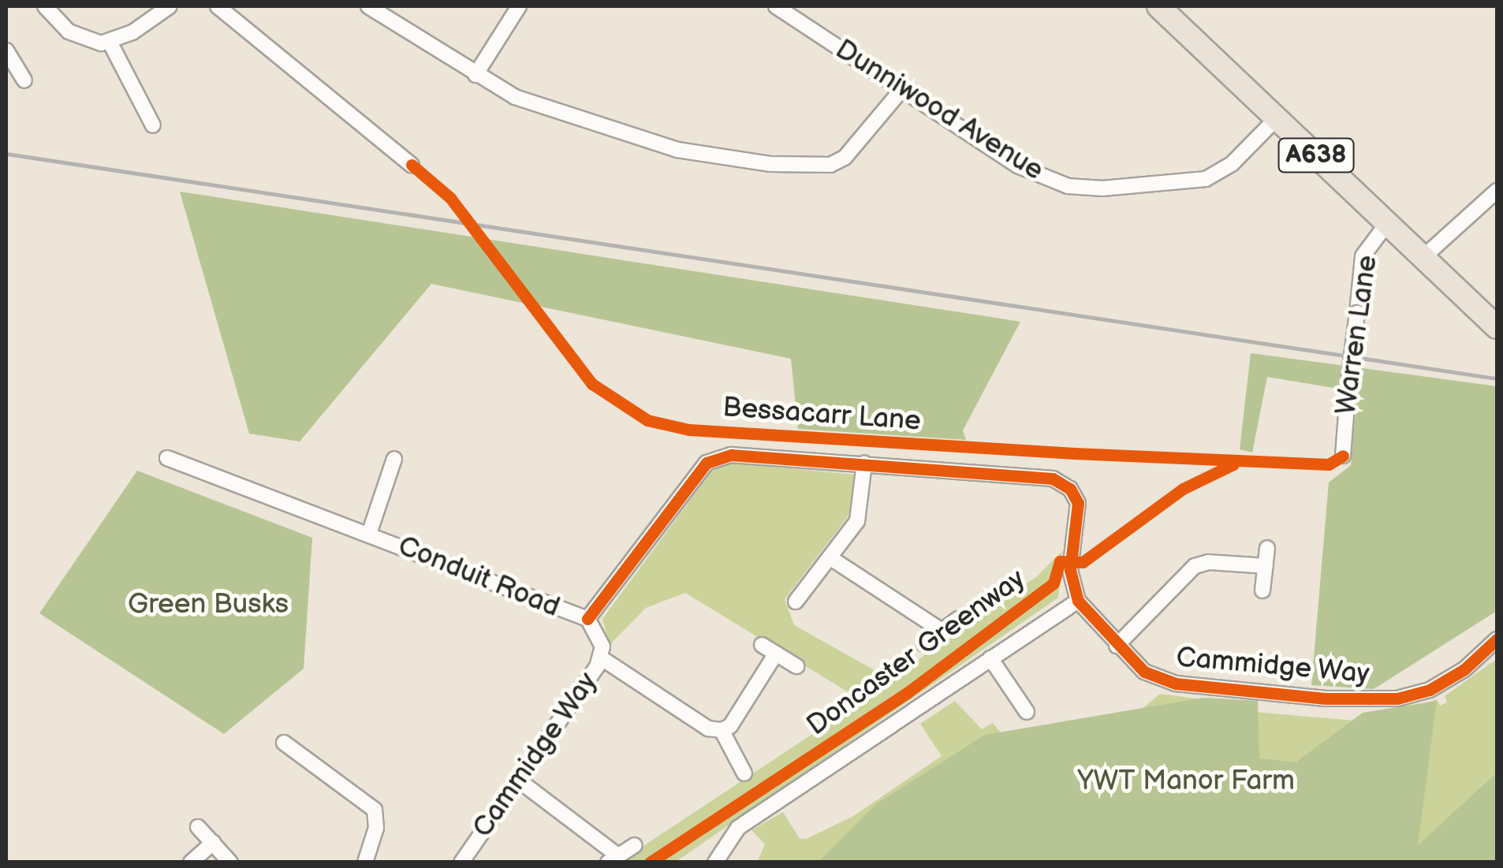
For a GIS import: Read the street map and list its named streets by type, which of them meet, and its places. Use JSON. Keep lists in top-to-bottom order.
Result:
{
  "streets": {
    "highway": ["A638"],
    "street": [
      "Dunniwood Avenue",
      "Warren Lane",
      "Conduit Road",
      "Cammidge Way"
    ],
    "cycle path": ["Bessacarr Lane", "Doncaster Greenway"]
  },
  "crossings": [
    ["Dunniwood Avenue", "A638"],
    ["A638", "Warren Lane"],
    ["Conduit Road", "Cammidge Way"]
  ],
  "parks": ["Green Busks", "YWT Manor Farm"]
}
